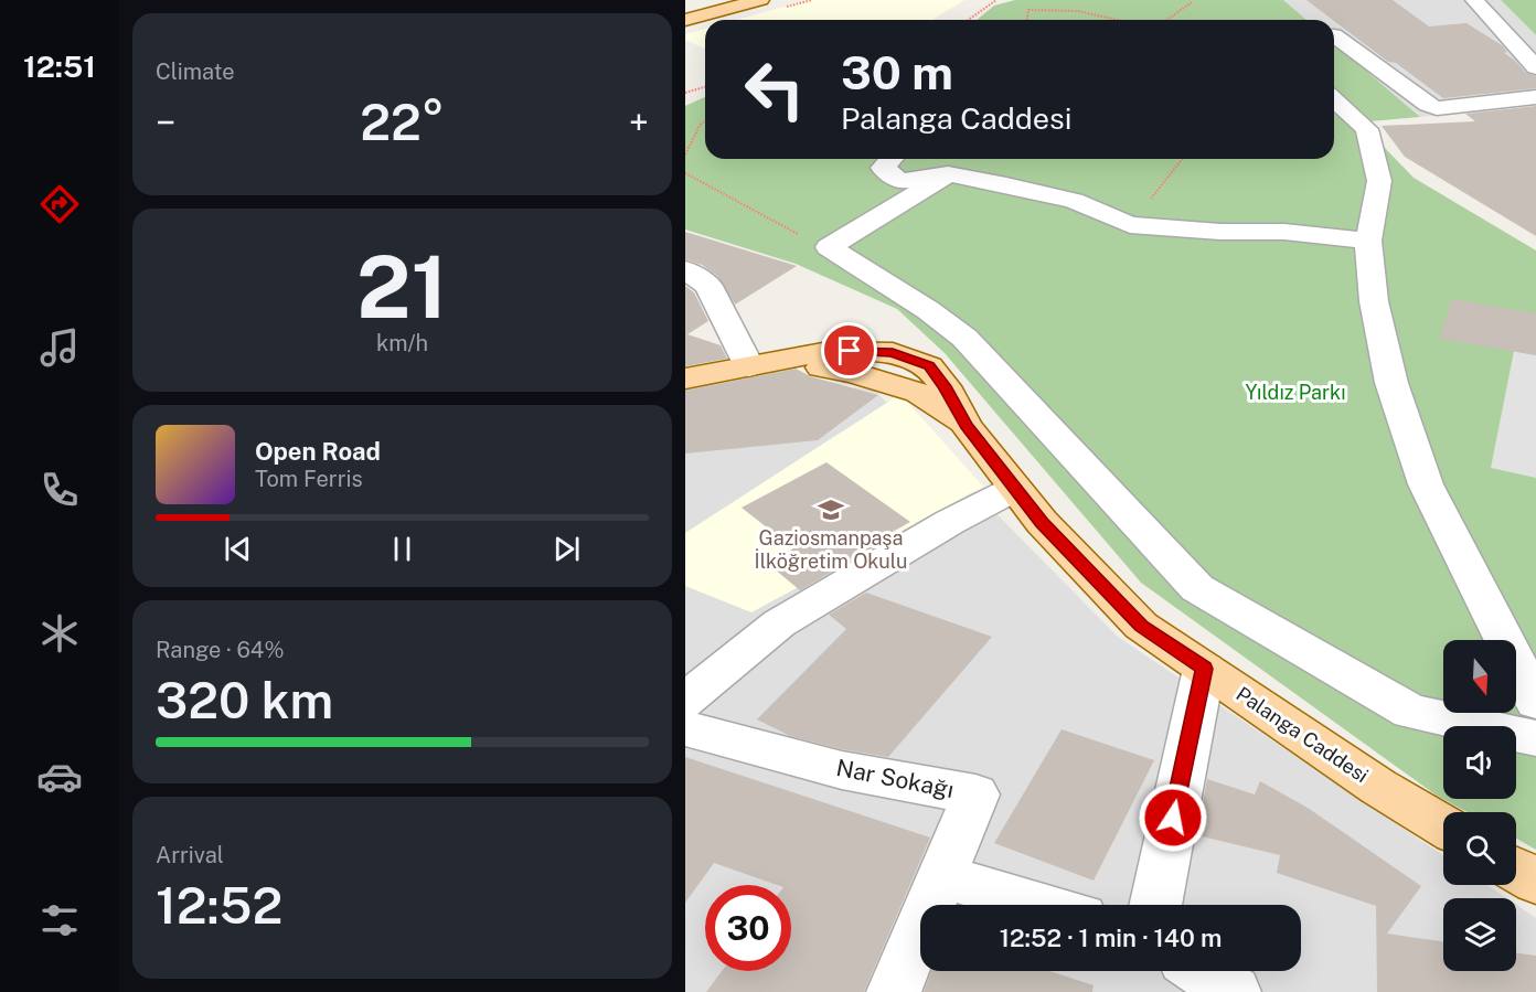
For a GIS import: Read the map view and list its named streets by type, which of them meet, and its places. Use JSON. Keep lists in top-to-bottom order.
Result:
{
  "streets": {
    "main road": ["Palanga Caddesi"],
    "street": ["Nar Sokağı"]
  },
  "parks": ["Yıldız Parkı"],
  "places": {
    "school or university": ["Gaziosmanpaşa İlköğretim Okulu"]
  },
  "north": "bottom",
  "page": {
    "tabs": "12:51",
    "tile": [
      "Climate",
      ["21", "km/h"],
      ["Range · 64%", "320 km"],
      ["Arrival", "12:52"]
    ],
    "turn": ["30 m", "Palanga Caddesi"],
    "heat": ["−", "22°", "+"],
    "song": ["Open Road", "Tom Ferris"],
    "limit": "30",
    "trip": "12:52 · 1 min · 140 m"
  }
}
